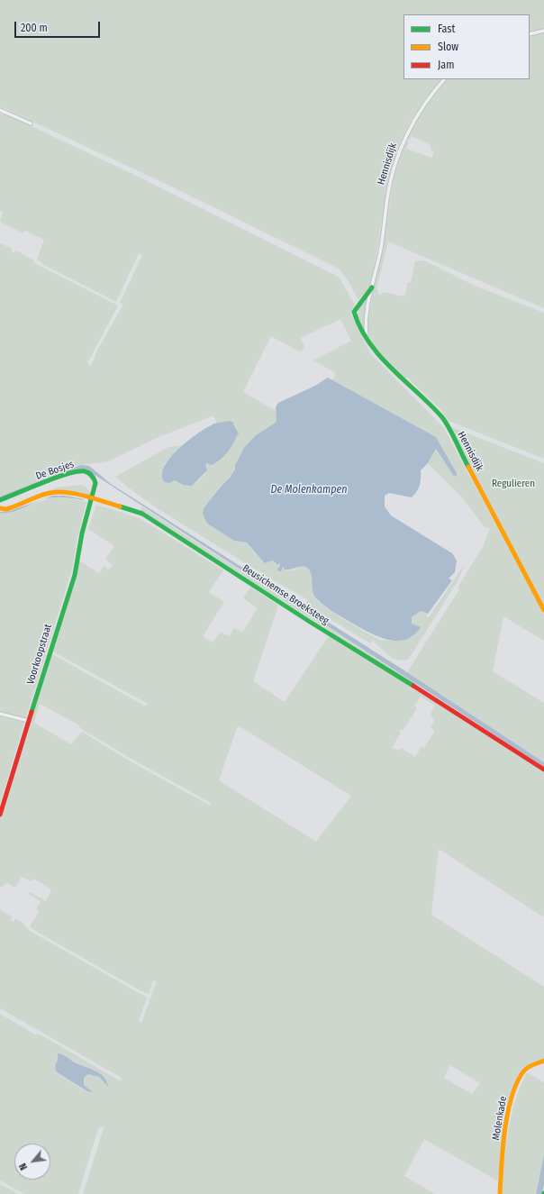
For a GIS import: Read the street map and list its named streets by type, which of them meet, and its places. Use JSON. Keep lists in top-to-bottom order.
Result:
{
  "streets": {
    "street": [
      "Hennisdijk",
      "De Bosjes",
      "Beusichemse Broeksteeg",
      "Voorkoopstraat",
      "Molenkade"
    ]
  },
  "crossings": [
    ["De Bosjes", "Beusichemse Broeksteeg"],
    ["De Bosjes", "Voorkoopstraat"],
    ["Beusichemse Broeksteeg", "Voorkoopstraat"]
  ],
  "water": ["De Molenkampen"],
  "parks": ["Regulieren"],
  "legend": ["Fast", "Slow", "Jam"],
  "scale_bar": "200 m",
  "north": "bottom left"
}
